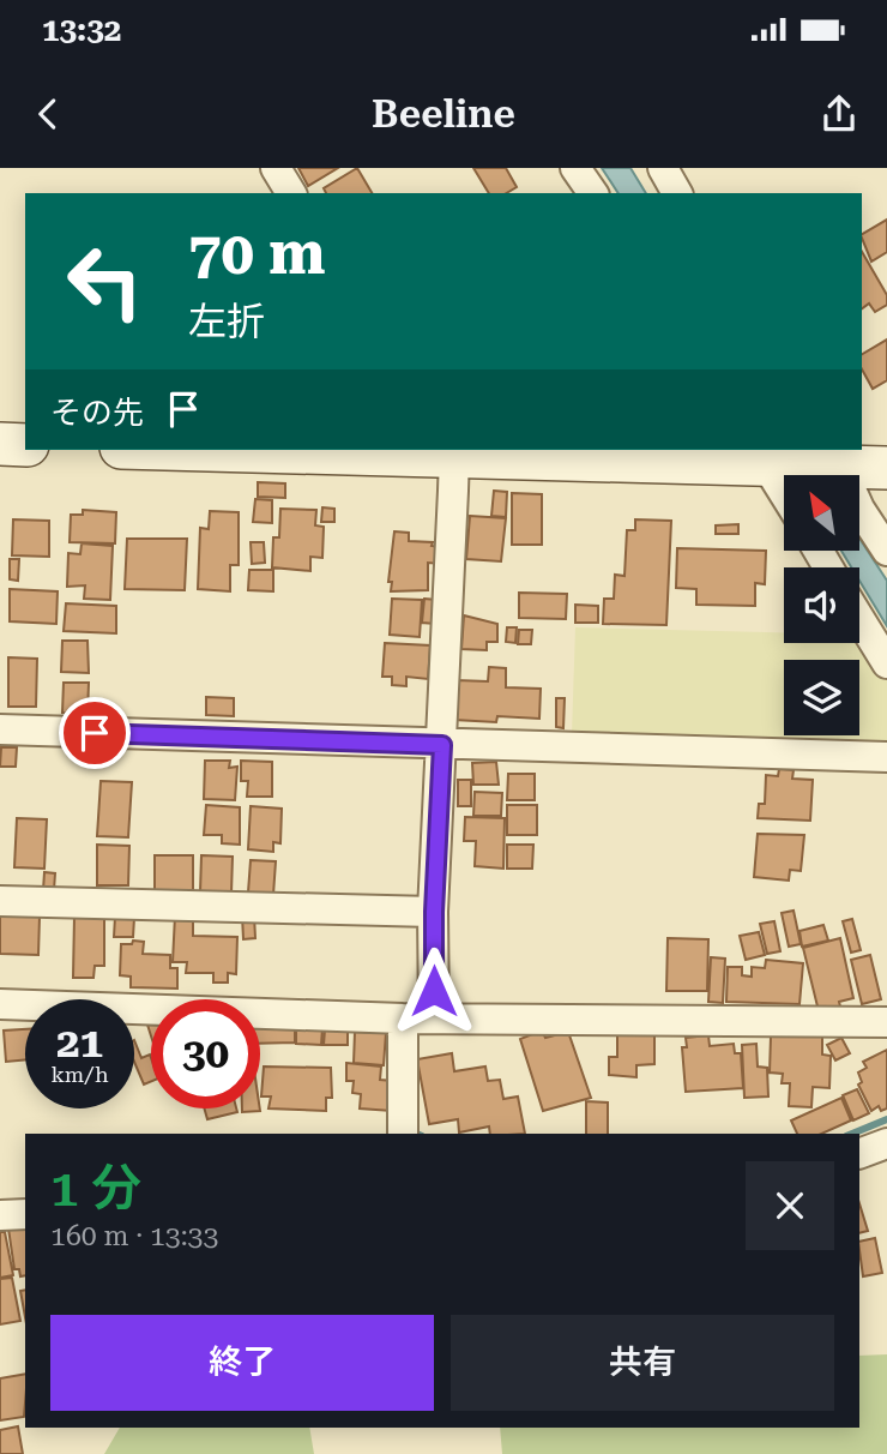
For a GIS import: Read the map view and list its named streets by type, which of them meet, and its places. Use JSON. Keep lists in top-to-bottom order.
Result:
{
  "north": "top left",
  "page": {
    "status": "13:32",
    "header": "Beeline",
    "turn": ["70 m", "左折"],
    "then": "その先",
    "speed": "21 km/h",
    "limit": "30",
    "heading": ["1 分", "160 m · 13:33"],
    "buttons": ["終了", "共有"]
  }
}
